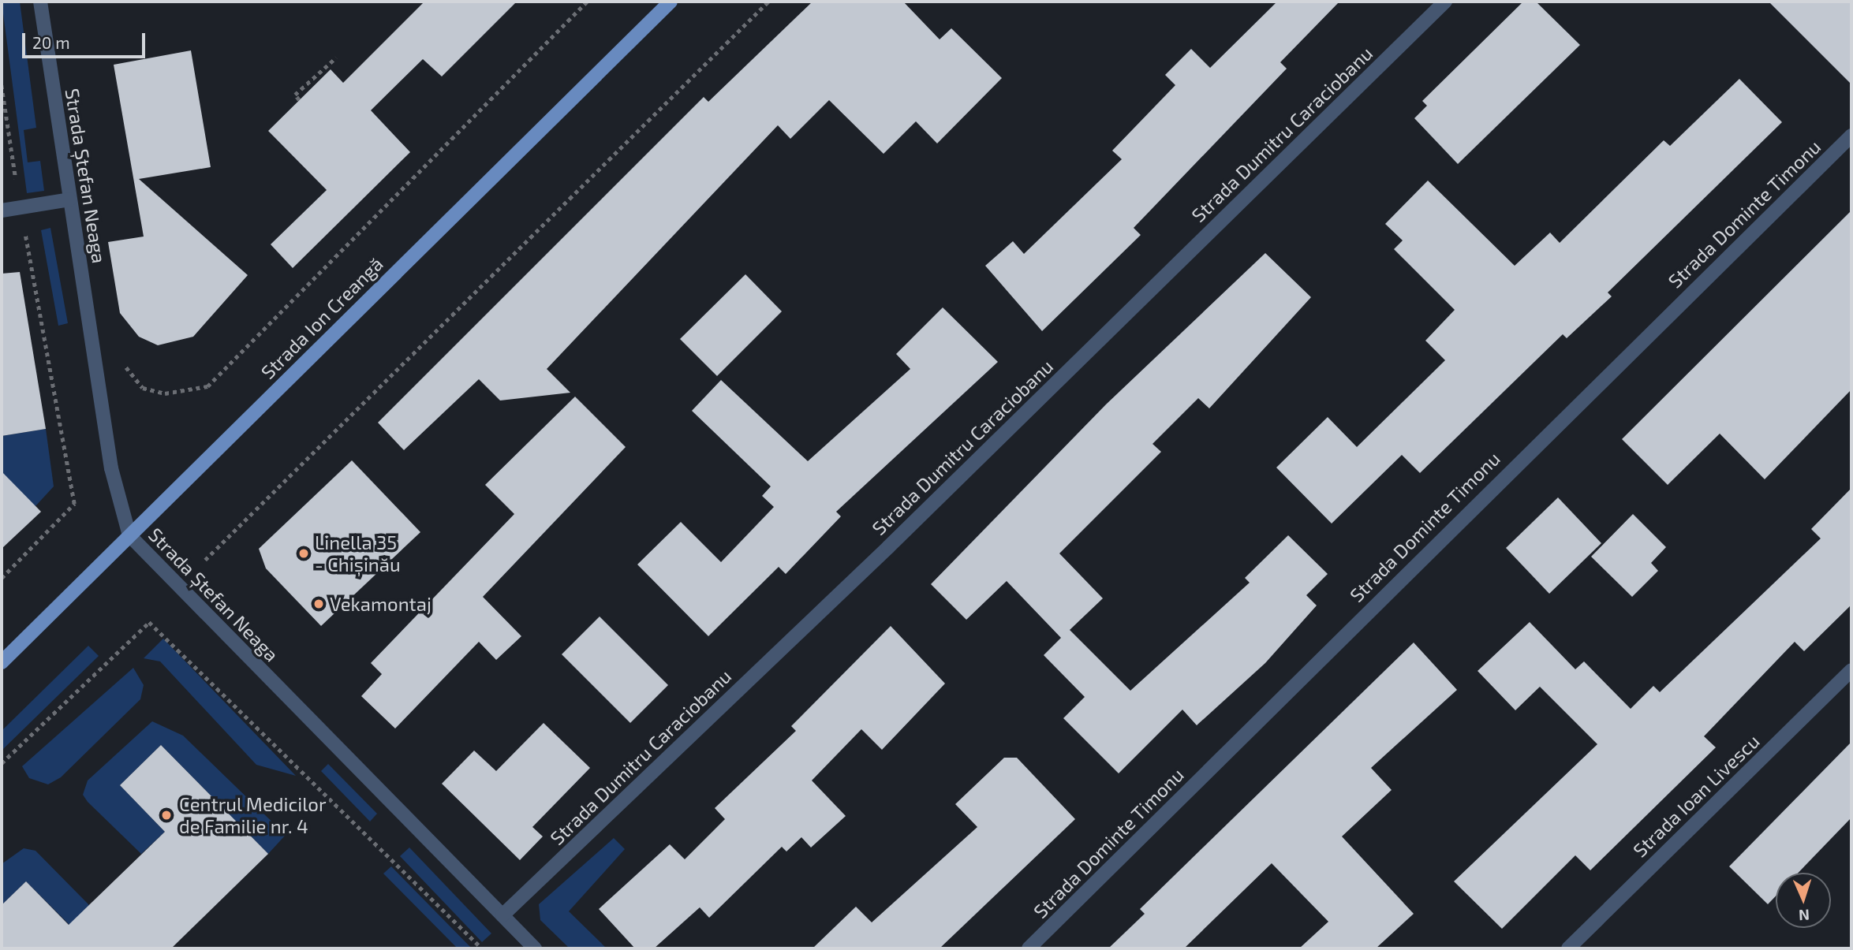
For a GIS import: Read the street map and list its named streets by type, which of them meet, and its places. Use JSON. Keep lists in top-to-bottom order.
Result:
{
  "streets": {
    "main road": ["Strada Ion Creangă"],
    "street": [
      "Strada Dumitru Caraciobanu",
      "Strada Ștefan Neaga",
      "Strada Dominte Timonu",
      "Strada Ioan Livescu"
    ]
  },
  "crossings": [
    ["Strada Dumitru Caraciobanu", "Strada Ștefan Neaga"],
    ["Strada Ștefan Neaga", "Strada Ion Creangă"]
  ],
  "places": ["Linella 35 - Chișinău", "Vekamontaj", "Centrul Medicilor de Familie nr. 4"],
  "scale_bar": "20 m",
  "north": "bottom"
}
